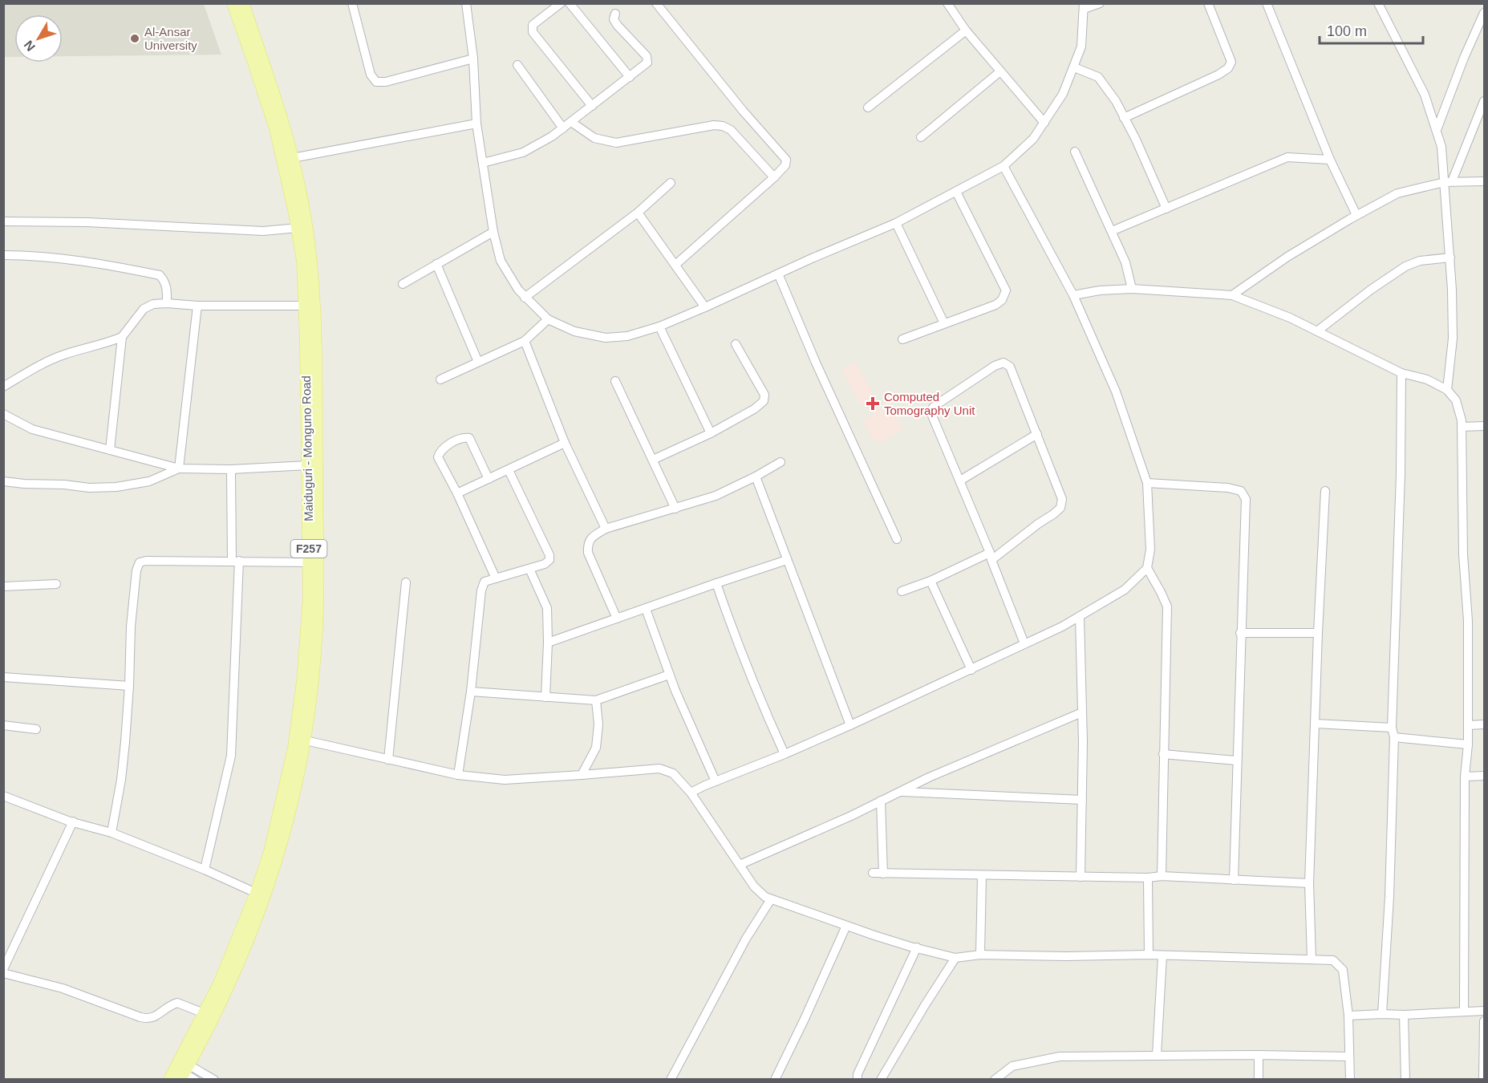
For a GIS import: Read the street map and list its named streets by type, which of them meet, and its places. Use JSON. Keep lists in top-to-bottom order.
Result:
{
  "streets": {
    "main road": ["Maiduguri - Monguno Road", "F257"]
  },
  "places": {
    "other": ["Al-Ansar University"],
    "health": ["Computed Tomography Unit"]
  },
  "scale_bar": "100 m",
  "north": "bottom left"
}
